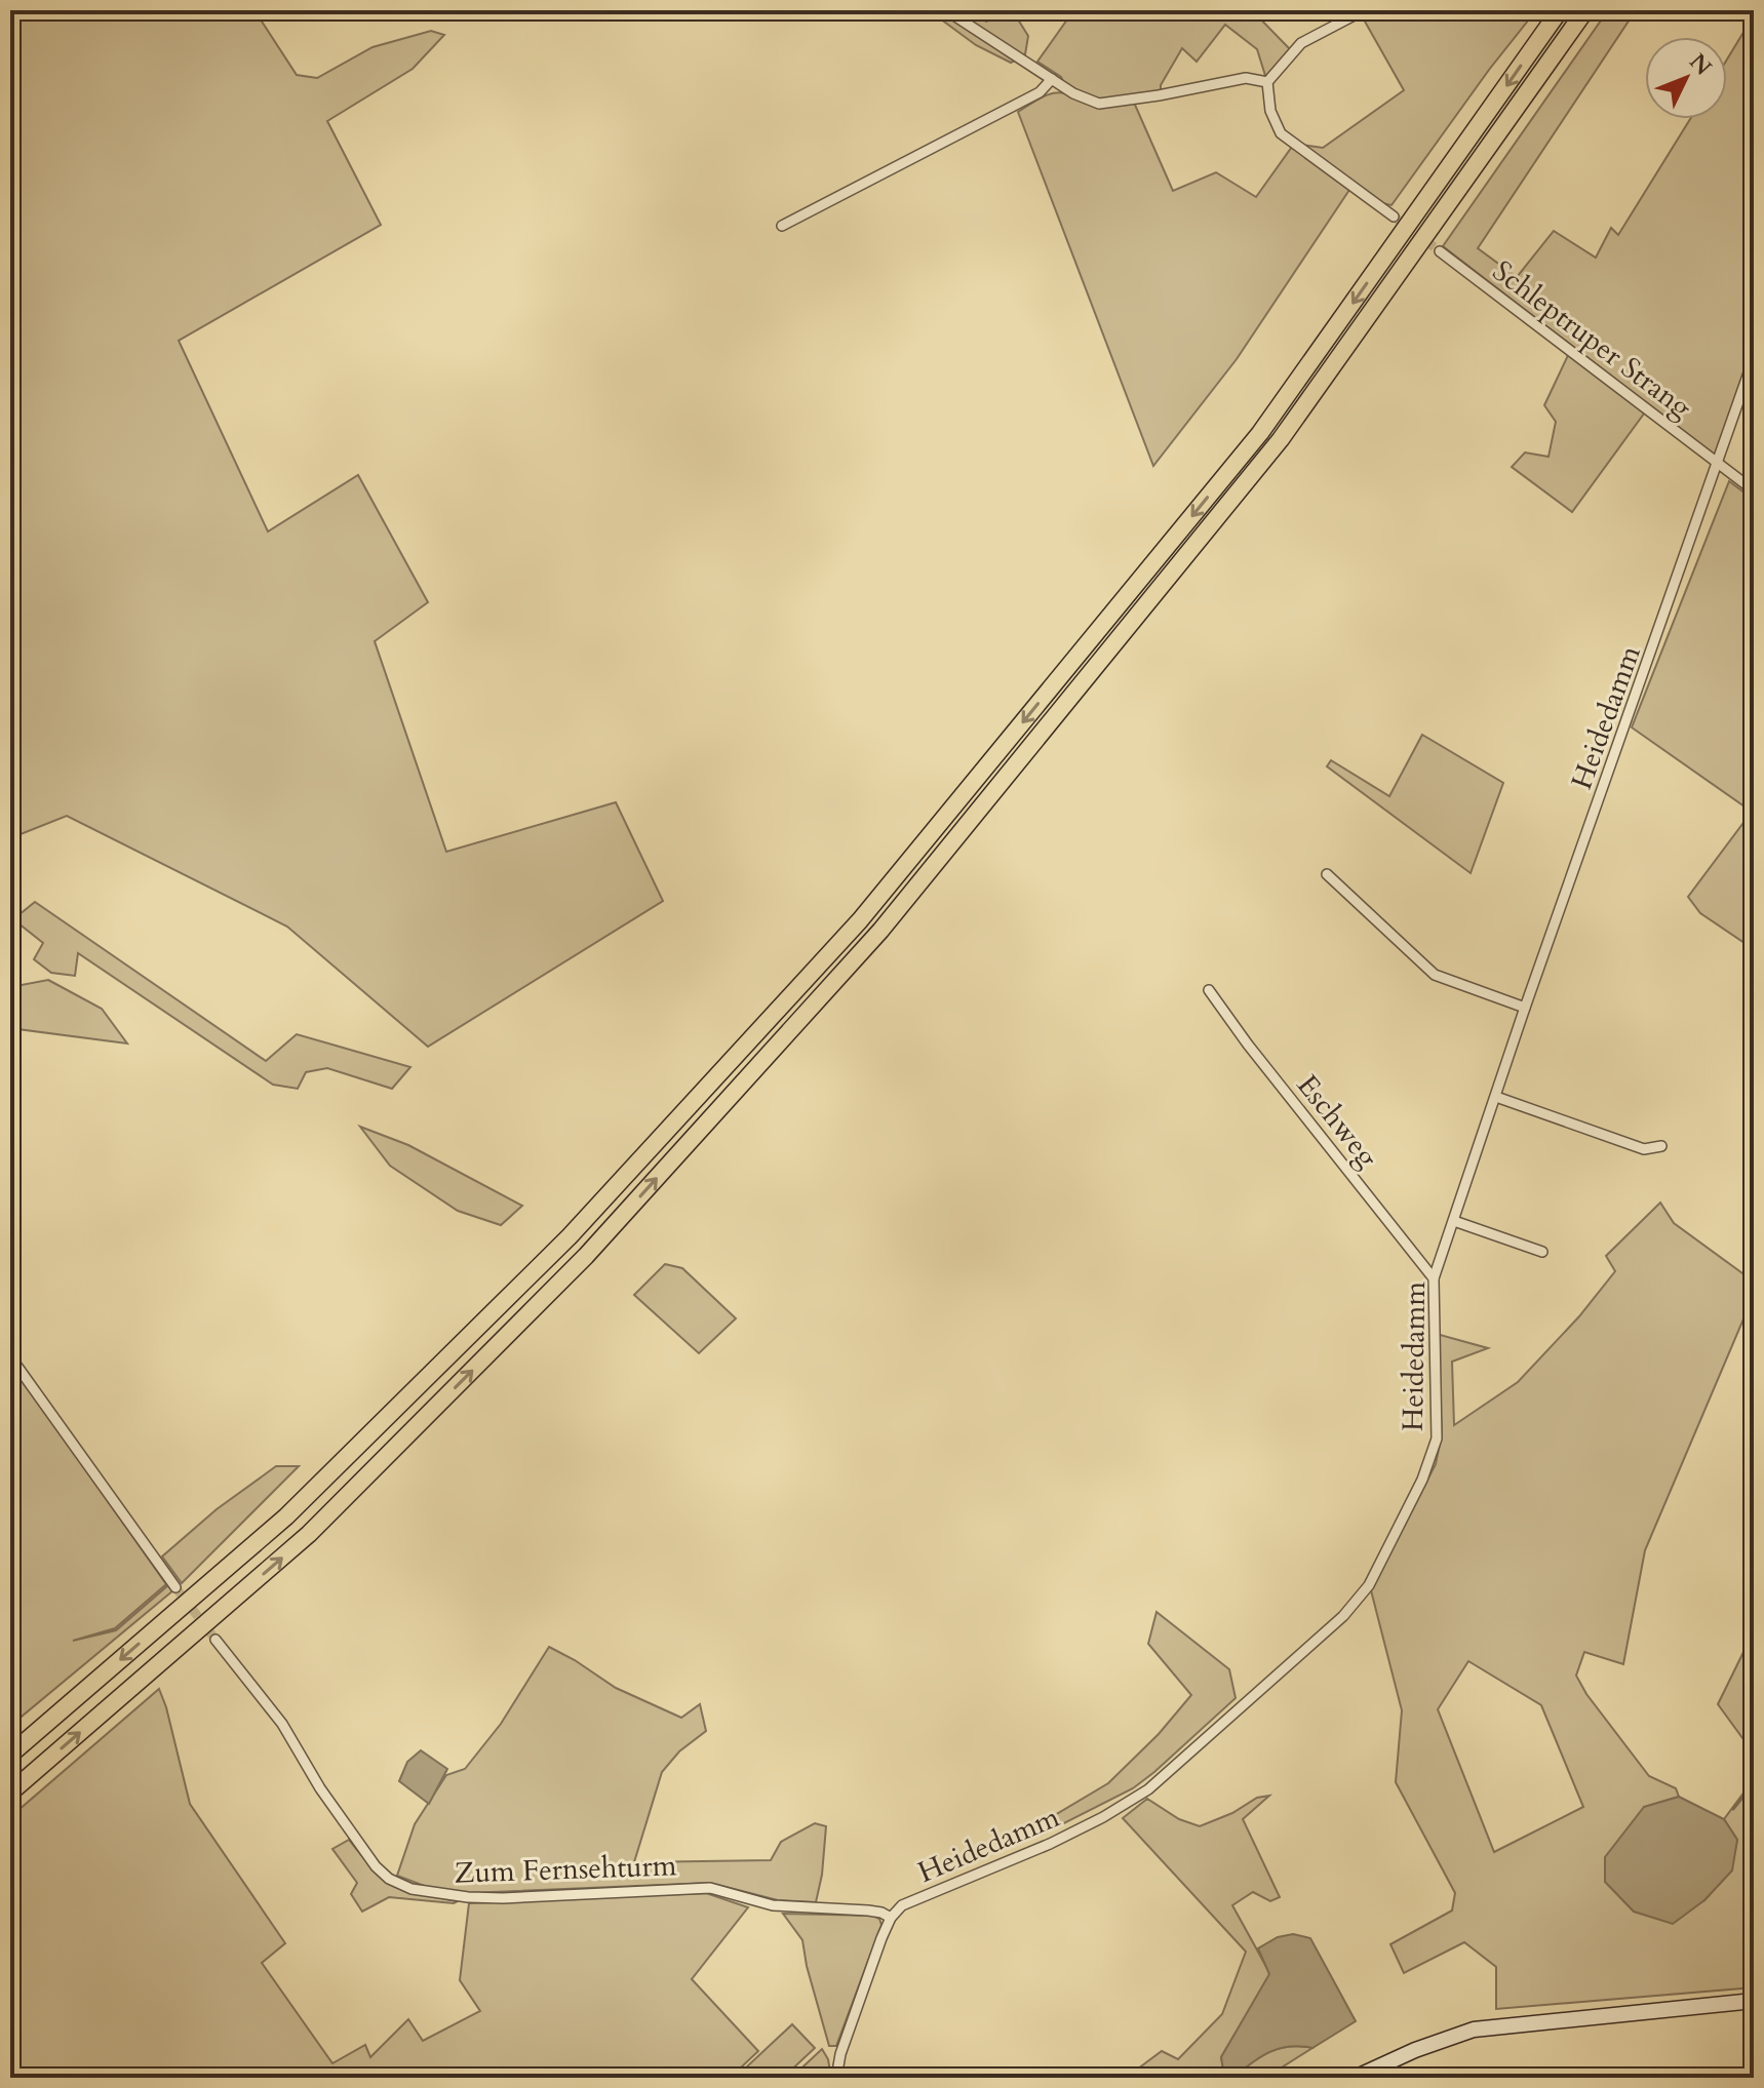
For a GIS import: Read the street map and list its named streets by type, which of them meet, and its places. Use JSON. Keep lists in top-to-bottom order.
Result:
{
  "streets": {
    "street": [
      "Schleptruper Strang",
      "Heidedamm",
      "Eschweg",
      "Zum Fernsehturm"
    ]
  },
  "crossings": [
    ["Schleptruper Strang", "Heidedamm"],
    ["Heidedamm", "Eschweg"],
    ["Heidedamm", "Zum Fernsehturm"]
  ],
  "north": "top right"
}
